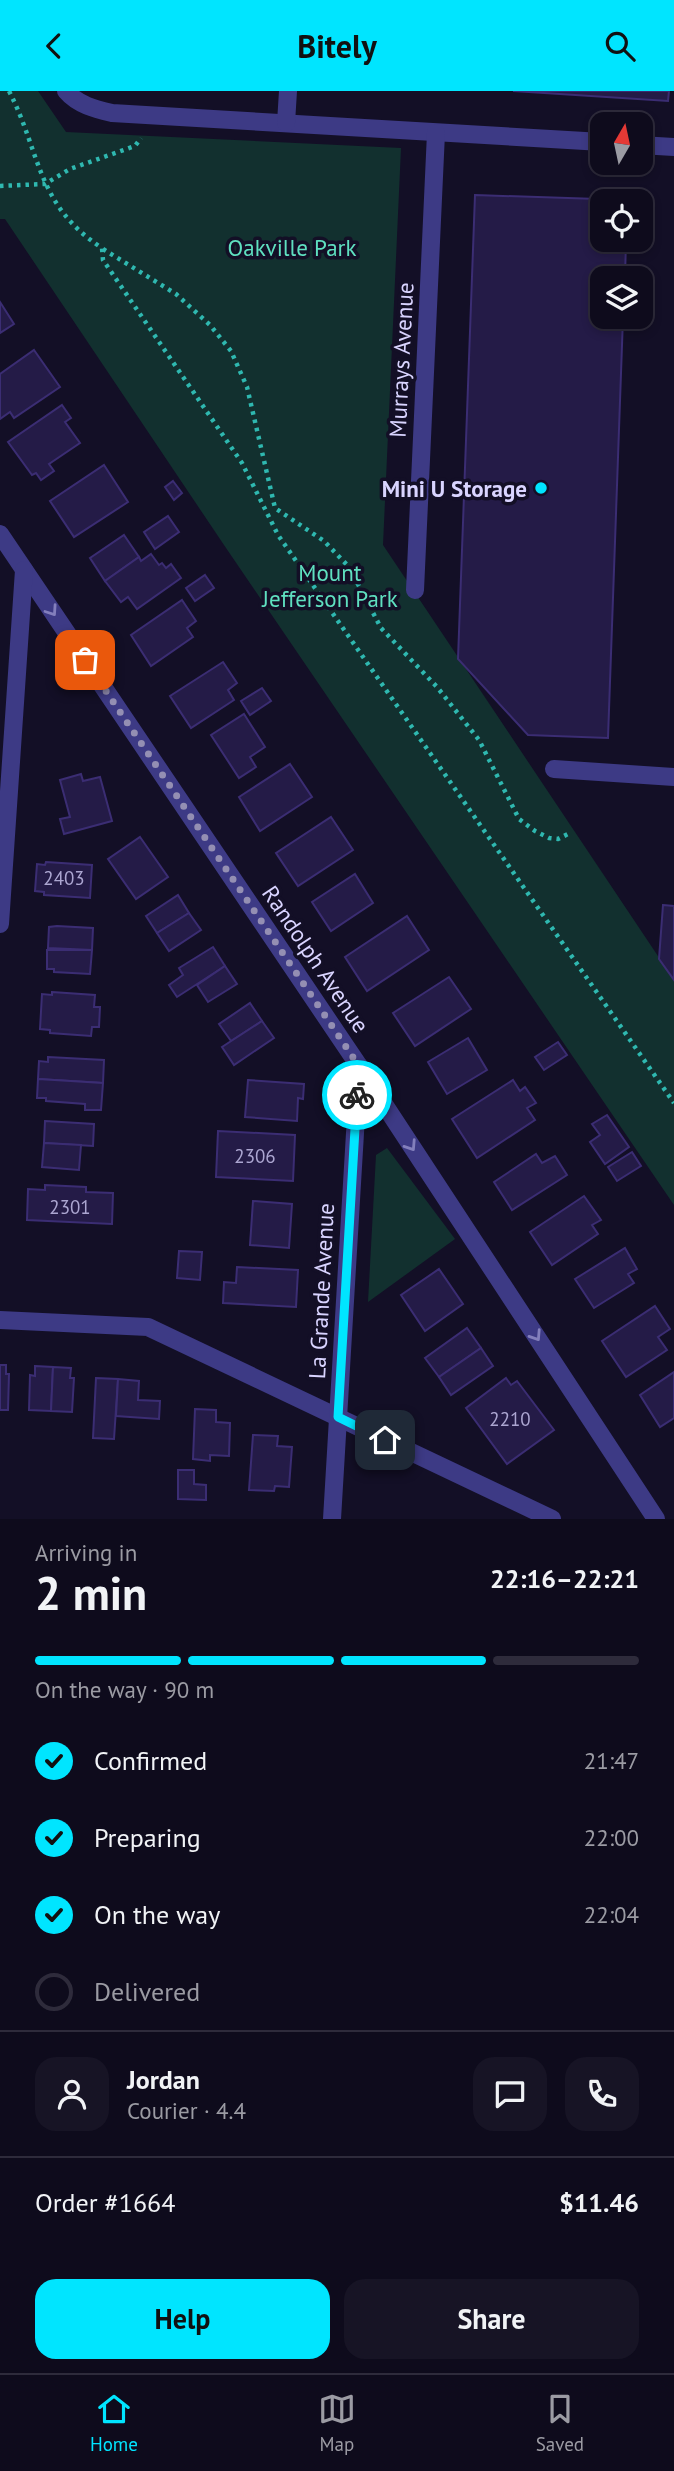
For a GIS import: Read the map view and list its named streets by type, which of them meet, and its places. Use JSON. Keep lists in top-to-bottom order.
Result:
{
  "streets": {
    "street": ["Murrays Avenue", "Randolph Avenue", "La Grande Avenue"]
  },
  "crossings": [
    ["Randolph Avenue", "La Grande Avenue"]
  ],
  "one_way": ["Randolph Avenue"],
  "parks": ["Oakville Park", "Mount Jefferson Park"],
  "places": ["Mini U Storage"],
  "house_numbers": [
    "2403",
    "2306",
    "2301",
    "2210"
  ],
  "north": "top",
  "page": {
    "header": "Bitely",
    "heading": ["2 min", "Arriving in", "22:16–22:21"],
    "panel": [
      "Jordan",
      "Courier · 4.4",
      "Order #1664",
      "$11.46"
    ],
    "bar": "On the way · 90 m",
    "list": [
      ["Confirmed", "21:47"],
      ["Preparing", "22:00"],
      ["On the way", "22:04"],
      "Delivered"
    ],
    "buttons": ["Help", "Share"],
    "tabs": ["Home", "Map", "Saved"]
  }
}
